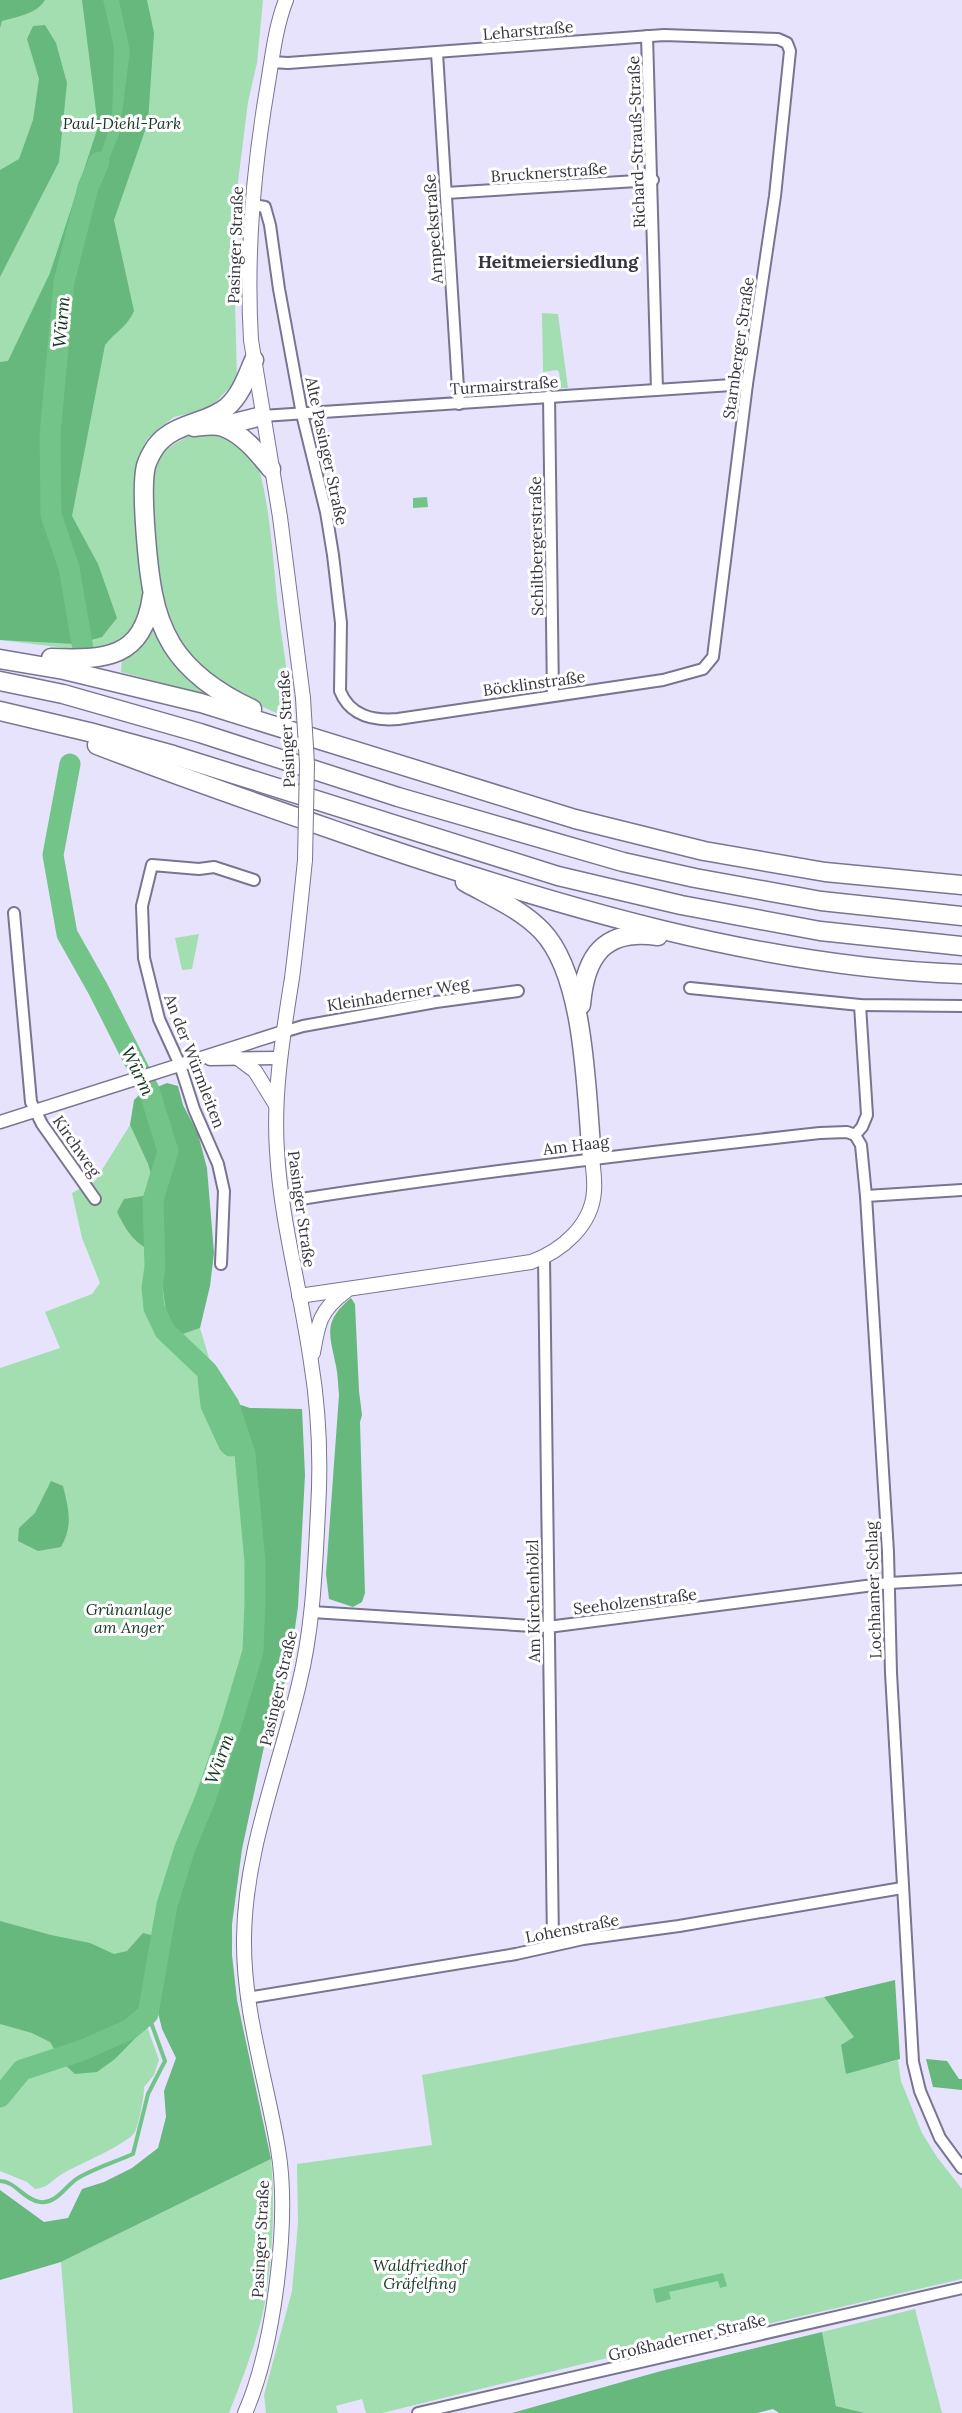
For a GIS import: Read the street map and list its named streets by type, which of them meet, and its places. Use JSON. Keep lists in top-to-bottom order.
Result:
{
  "streets": {
    "main road": ["Pasinger Straße"],
    "street": [
      "Leharstraße",
      "Richard-Strauß-Straße",
      "Brucknerstraße",
      "Arnpeckstraße",
      "Starnberger Straße",
      "Turmairstraße",
      "Alte Pasinger Straße",
      "Schiltbergerstraße",
      "Böcklinstraße",
      "Kleinhaderner Weg",
      "An der Würmleiten",
      "Am Haag",
      "Kirchweg",
      "Lochhamer Schlag",
      "Am Kirchenhölzl",
      "Seeholzenstraße",
      "Lohenstraße",
      "Großhaderner Straße"
    ]
  },
  "crossings": [
    ["Leharstraße", "Richard-Strauß-Straße"],
    ["Leharstraße", "Arnpeckstraße"],
    ["Leharstraße", "Pasinger Straße"],
    ["Leharstraße", "Starnberger Straße"],
    ["Richard-Strauß-Straße", "Brucknerstraße"],
    ["Richard-Strauß-Straße", "Turmairstraße"],
    ["Brucknerstraße", "Arnpeckstraße"],
    ["Arnpeckstraße", "Turmairstraße"],
    ["Pasinger Straße", "Turmairstraße"],
    ["Pasinger Straße", "Alte Pasinger Straße"],
    ["Pasinger Straße", "Kleinhaderner Weg"],
    ["Pasinger Straße", "Seeholzenstraße"],
    ["Pasinger Straße", "Lohenstraße"],
    ["Starnberger Straße", "Turmairstraße"],
    ["Starnberger Straße", "Böcklinstraße"],
    ["Turmairstraße", "Alte Pasinger Straße"],
    ["Turmairstraße", "Schiltbergerstraße"],
    ["Alte Pasinger Straße", "Böcklinstraße"],
    ["Schiltbergerstraße", "Böcklinstraße"],
    ["Am Haag", "Lochhamer Schlag"],
    ["Lochhamer Schlag", "Seeholzenstraße"],
    ["Lochhamer Schlag", "Lohenstraße"],
    ["Am Kirchenhölzl", "Seeholzenstraße"],
    ["Am Kirchenhölzl", "Lohenstraße"]
  ],
  "districts": ["Heitmeiersiedlung"],
  "water": ["Würm"],
  "parks": ["Paul-Diehl-Park", "Grünanlage am Anger", "Waldfriedhof Gräfelfing"]
}
